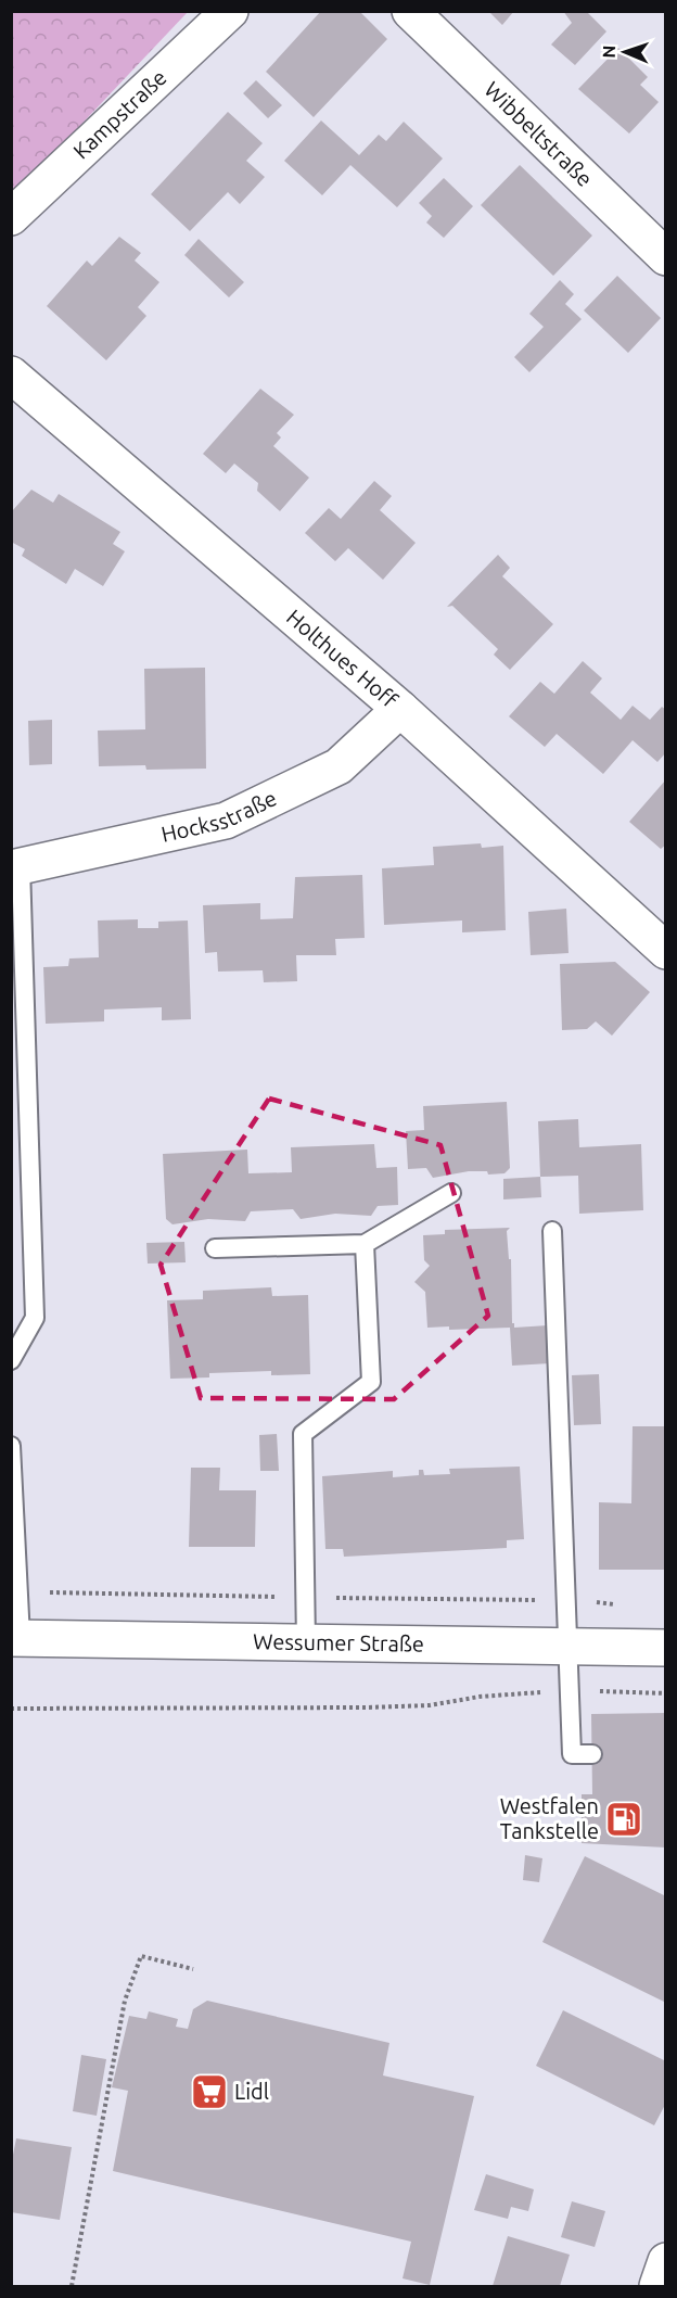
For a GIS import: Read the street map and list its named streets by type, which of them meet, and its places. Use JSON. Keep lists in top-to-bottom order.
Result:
{
  "streets": {
    "street": [
      "Kampstraße",
      "Wibbeltstraße",
      "Holthues Hoff",
      "Hocksstraße",
      "Wessumer Straße"
    ]
  },
  "crossings": [
    ["Holthues Hoff", "Hocksstraße"]
  ],
  "places": {
    "fuel station": ["Westfalen Tankstelle"],
    "supermarket": ["Lidl"]
  },
  "north": "left"
}
